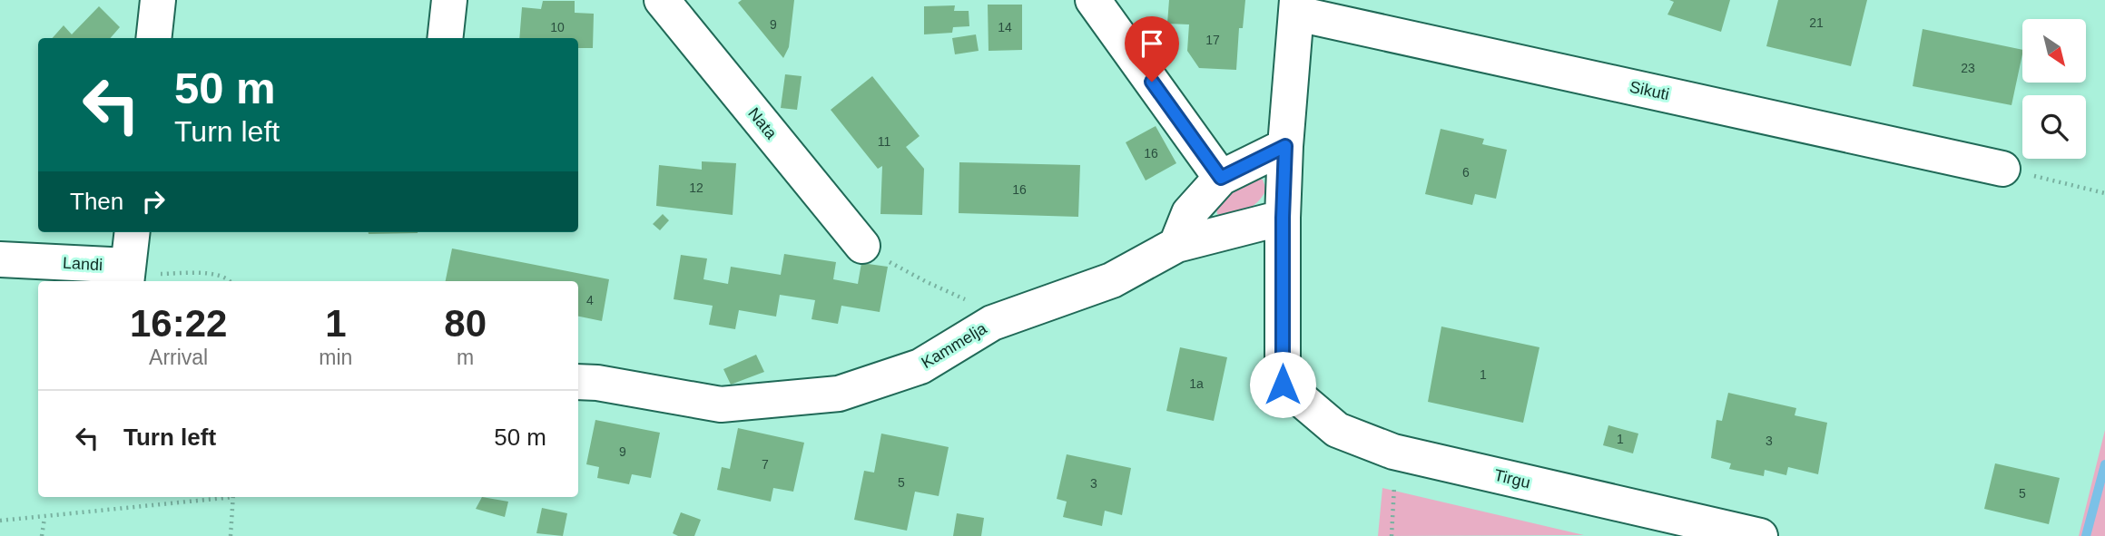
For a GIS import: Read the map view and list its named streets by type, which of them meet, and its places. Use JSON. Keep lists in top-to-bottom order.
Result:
{
  "streets": {
    "street": [
      "Sikuti",
      "Nata",
      "Landi",
      "Kammelja",
      "Tirgu"
    ]
  },
  "crossings": [
    ["Kammelja", "Tirgu"]
  ],
  "house_numbers": [
    "21",
    "9",
    "10",
    "14",
    "17",
    "23",
    "11",
    "16",
    "6",
    "12",
    "16",
    "4",
    "1",
    "1a",
    "1",
    "3",
    "9",
    "7",
    "5",
    "3",
    "5"
  ],
  "north": "bottom right",
  "page": {
    "turn": ["50 m", "Turn left"],
    "then": "Then",
    "eta": [
      "16:22",
      "Arrival",
      "1",
      "min",
      "80",
      "m"
    ],
    "list": [
      {
        "name": "Turn left",
        "value": "50 m"
      }
    ]
  }
}
